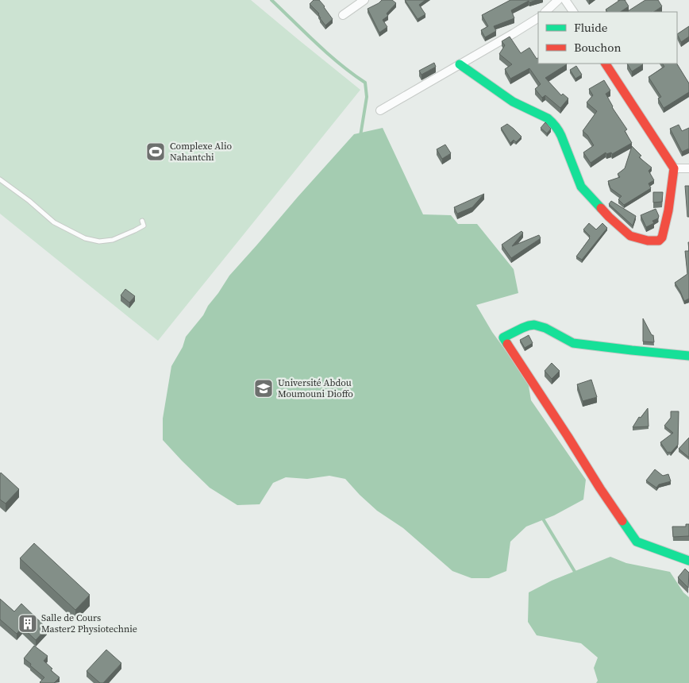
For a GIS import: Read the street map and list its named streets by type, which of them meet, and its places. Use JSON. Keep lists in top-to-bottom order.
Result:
{
  "places": {
    "sports": ["Complexe Alio Nahantchi"],
    "school or university": ["Université Abdou Moumouni Dioffo"],
    "building": ["Salle de Cours Master2 Physiotechnie"]
  },
  "legend": ["Fluide", "Bouchon"]
}
